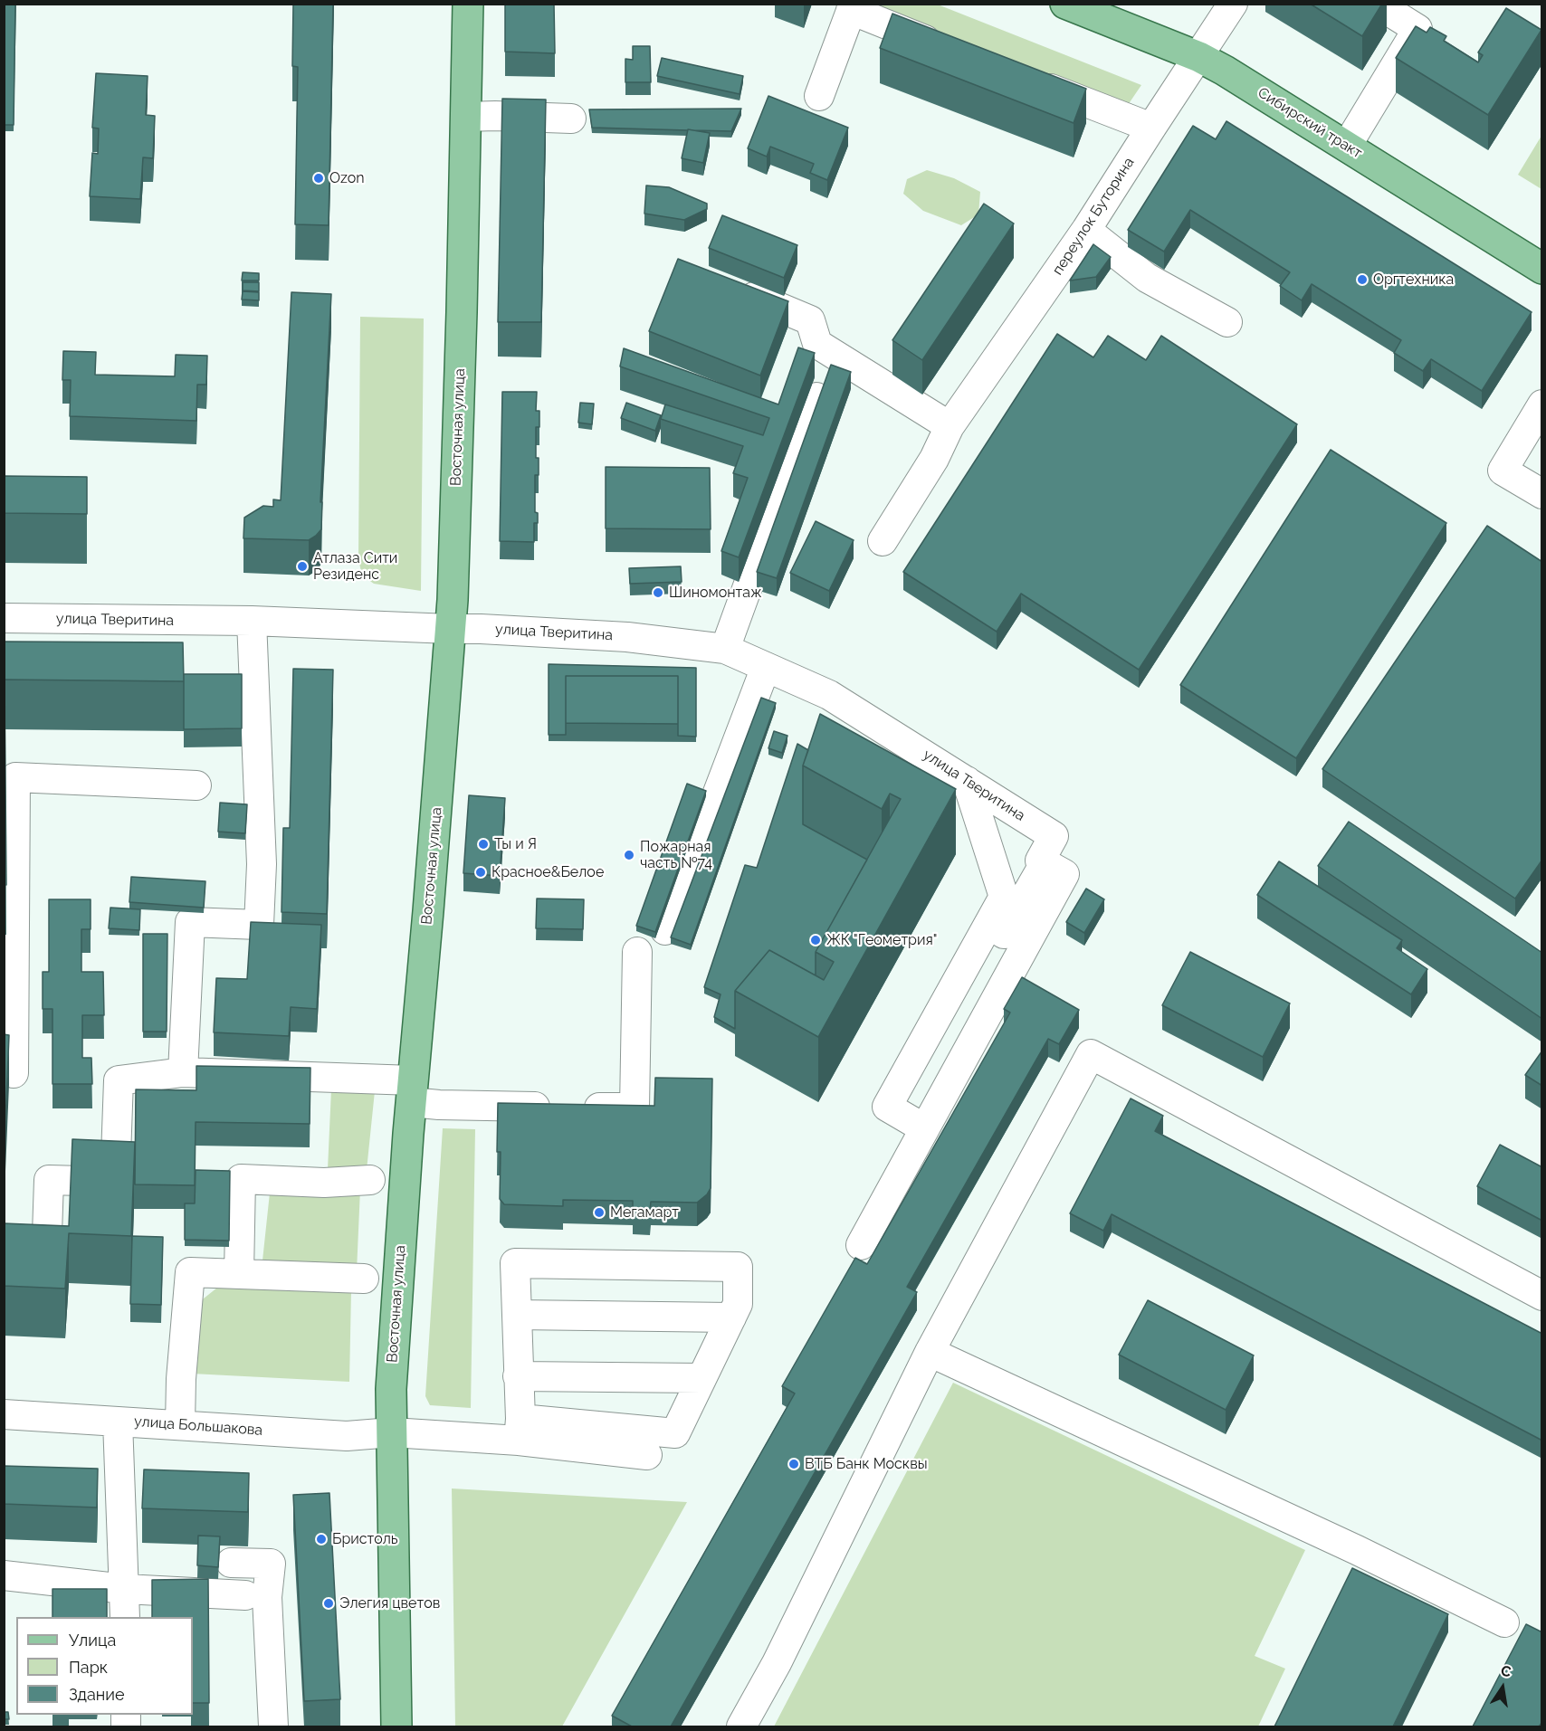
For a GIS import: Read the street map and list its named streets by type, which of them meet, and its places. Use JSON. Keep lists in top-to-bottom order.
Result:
{
  "streets": {
    "main road": ["Сибирский тракт", "Восточная улица"],
    "street": ["переулок Буторина", "улица Тверитина", "улица Большакова"]
  },
  "crossings": [
    ["Сибирский тракт", "переулок Буторина"],
    ["Восточная улица", "улица Тверитина"],
    ["Восточная улица", "улица Большакова"]
  ],
  "places": [
    "Ozon",
    "Оргтехника",
    "Атлаза Сити Резиденс",
    "Шиномонтаж",
    "Ты и Я",
    "Пожарная часть №74",
    "Красное&Белое",
    "ЖК \"Геометрия\"",
    "Мегамарт",
    "ВТБ Банк Москвы",
    "Бристоль",
    "Элегия цветов"
  ],
  "legend": ["Улица", "Парк", "Здание"],
  "north": "top"
}
